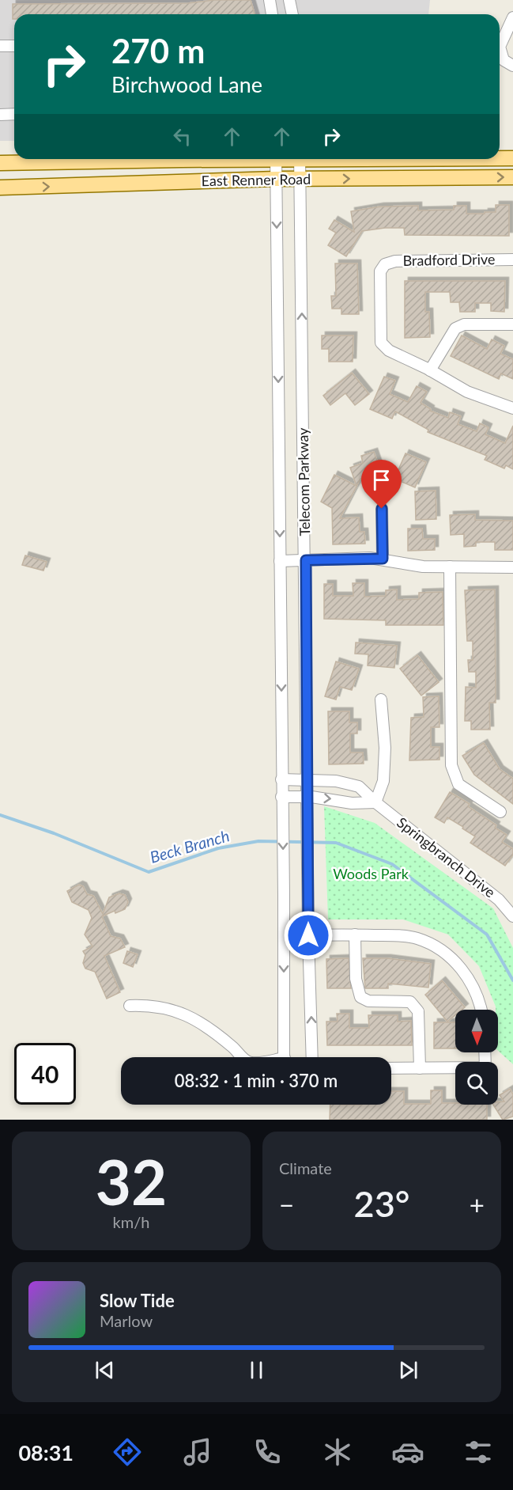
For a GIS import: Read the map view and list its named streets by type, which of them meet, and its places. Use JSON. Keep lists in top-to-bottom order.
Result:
{
  "streets": {
    "main road": ["East Renner Road"],
    "street": ["Bradford Drive", "Telecom Parkway", "Springbranch Drive"]
  },
  "crossings": [
    ["East Renner Road", "Telecom Parkway"],
    ["Telecom Parkway", "Springbranch Drive"]
  ],
  "water": ["Beck Branch"],
  "parks": ["Woods Park"],
  "north": "bottom",
  "page": {
    "turn": ["270 m", "Birchwood Lane"],
    "limit": "40",
    "trip": "08:32 · 1 min · 370 m",
    "tile": [
      ["32", "km/h"],
      "Climate"
    ],
    "heat": ["−", "23°", "+"],
    "song": ["Slow Tide", "Marlow"],
    "tabs": "08:31"
  }
}
